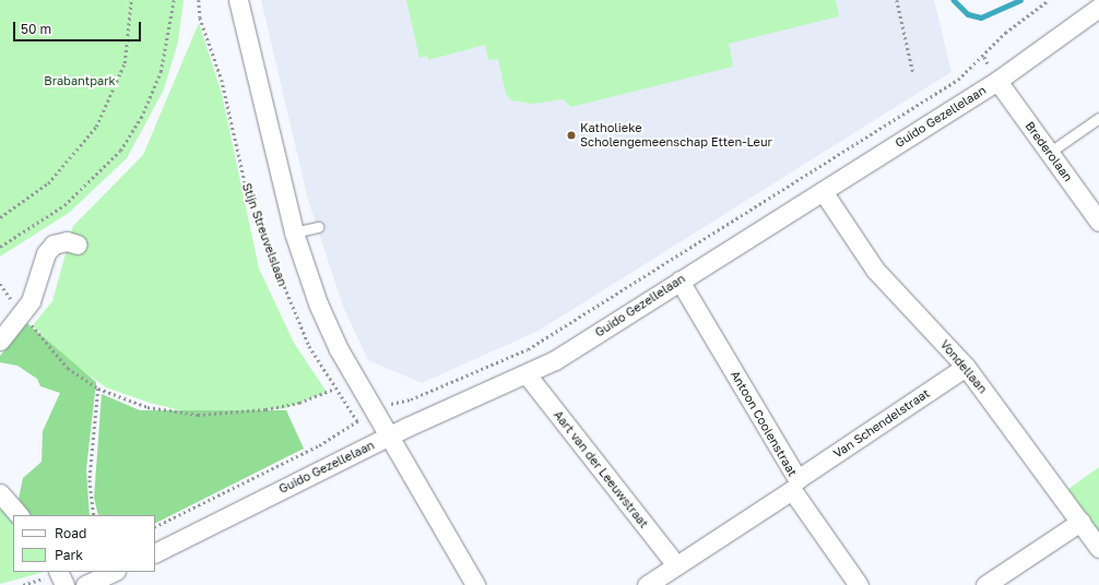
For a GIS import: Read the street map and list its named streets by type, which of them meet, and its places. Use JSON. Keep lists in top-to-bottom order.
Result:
{
  "streets": {
    "street": [
      "Guido Gezellelaan",
      "Brederolaan",
      "Vondellaan",
      "Antoon Coolenstraat",
      "Van Schendelstraat",
      "Aart van der Leeuwstraat"
    ],
    "path": ["Stijn Streuvelslaan"]
  },
  "crossings": [
    ["Guido Gezellelaan", "Brederolaan"],
    ["Guido Gezellelaan", "Stijn Streuvelslaan"],
    ["Guido Gezellelaan", "Vondellaan"],
    ["Guido Gezellelaan", "Antoon Coolenstraat"],
    ["Guido Gezellelaan", "Aart van der Leeuwstraat"],
    ["Vondellaan", "Van Schendelstraat"],
    ["Antoon Coolenstraat", "Van Schendelstraat"],
    ["Van Schendelstraat", "Aart van der Leeuwstraat"]
  ],
  "parks": ["Brabantpark"],
  "places": ["Katholieke Scholengemeenschap Etten-Leur"],
  "legend": ["Road", "Park"],
  "scale_bar": "50 m"
}
